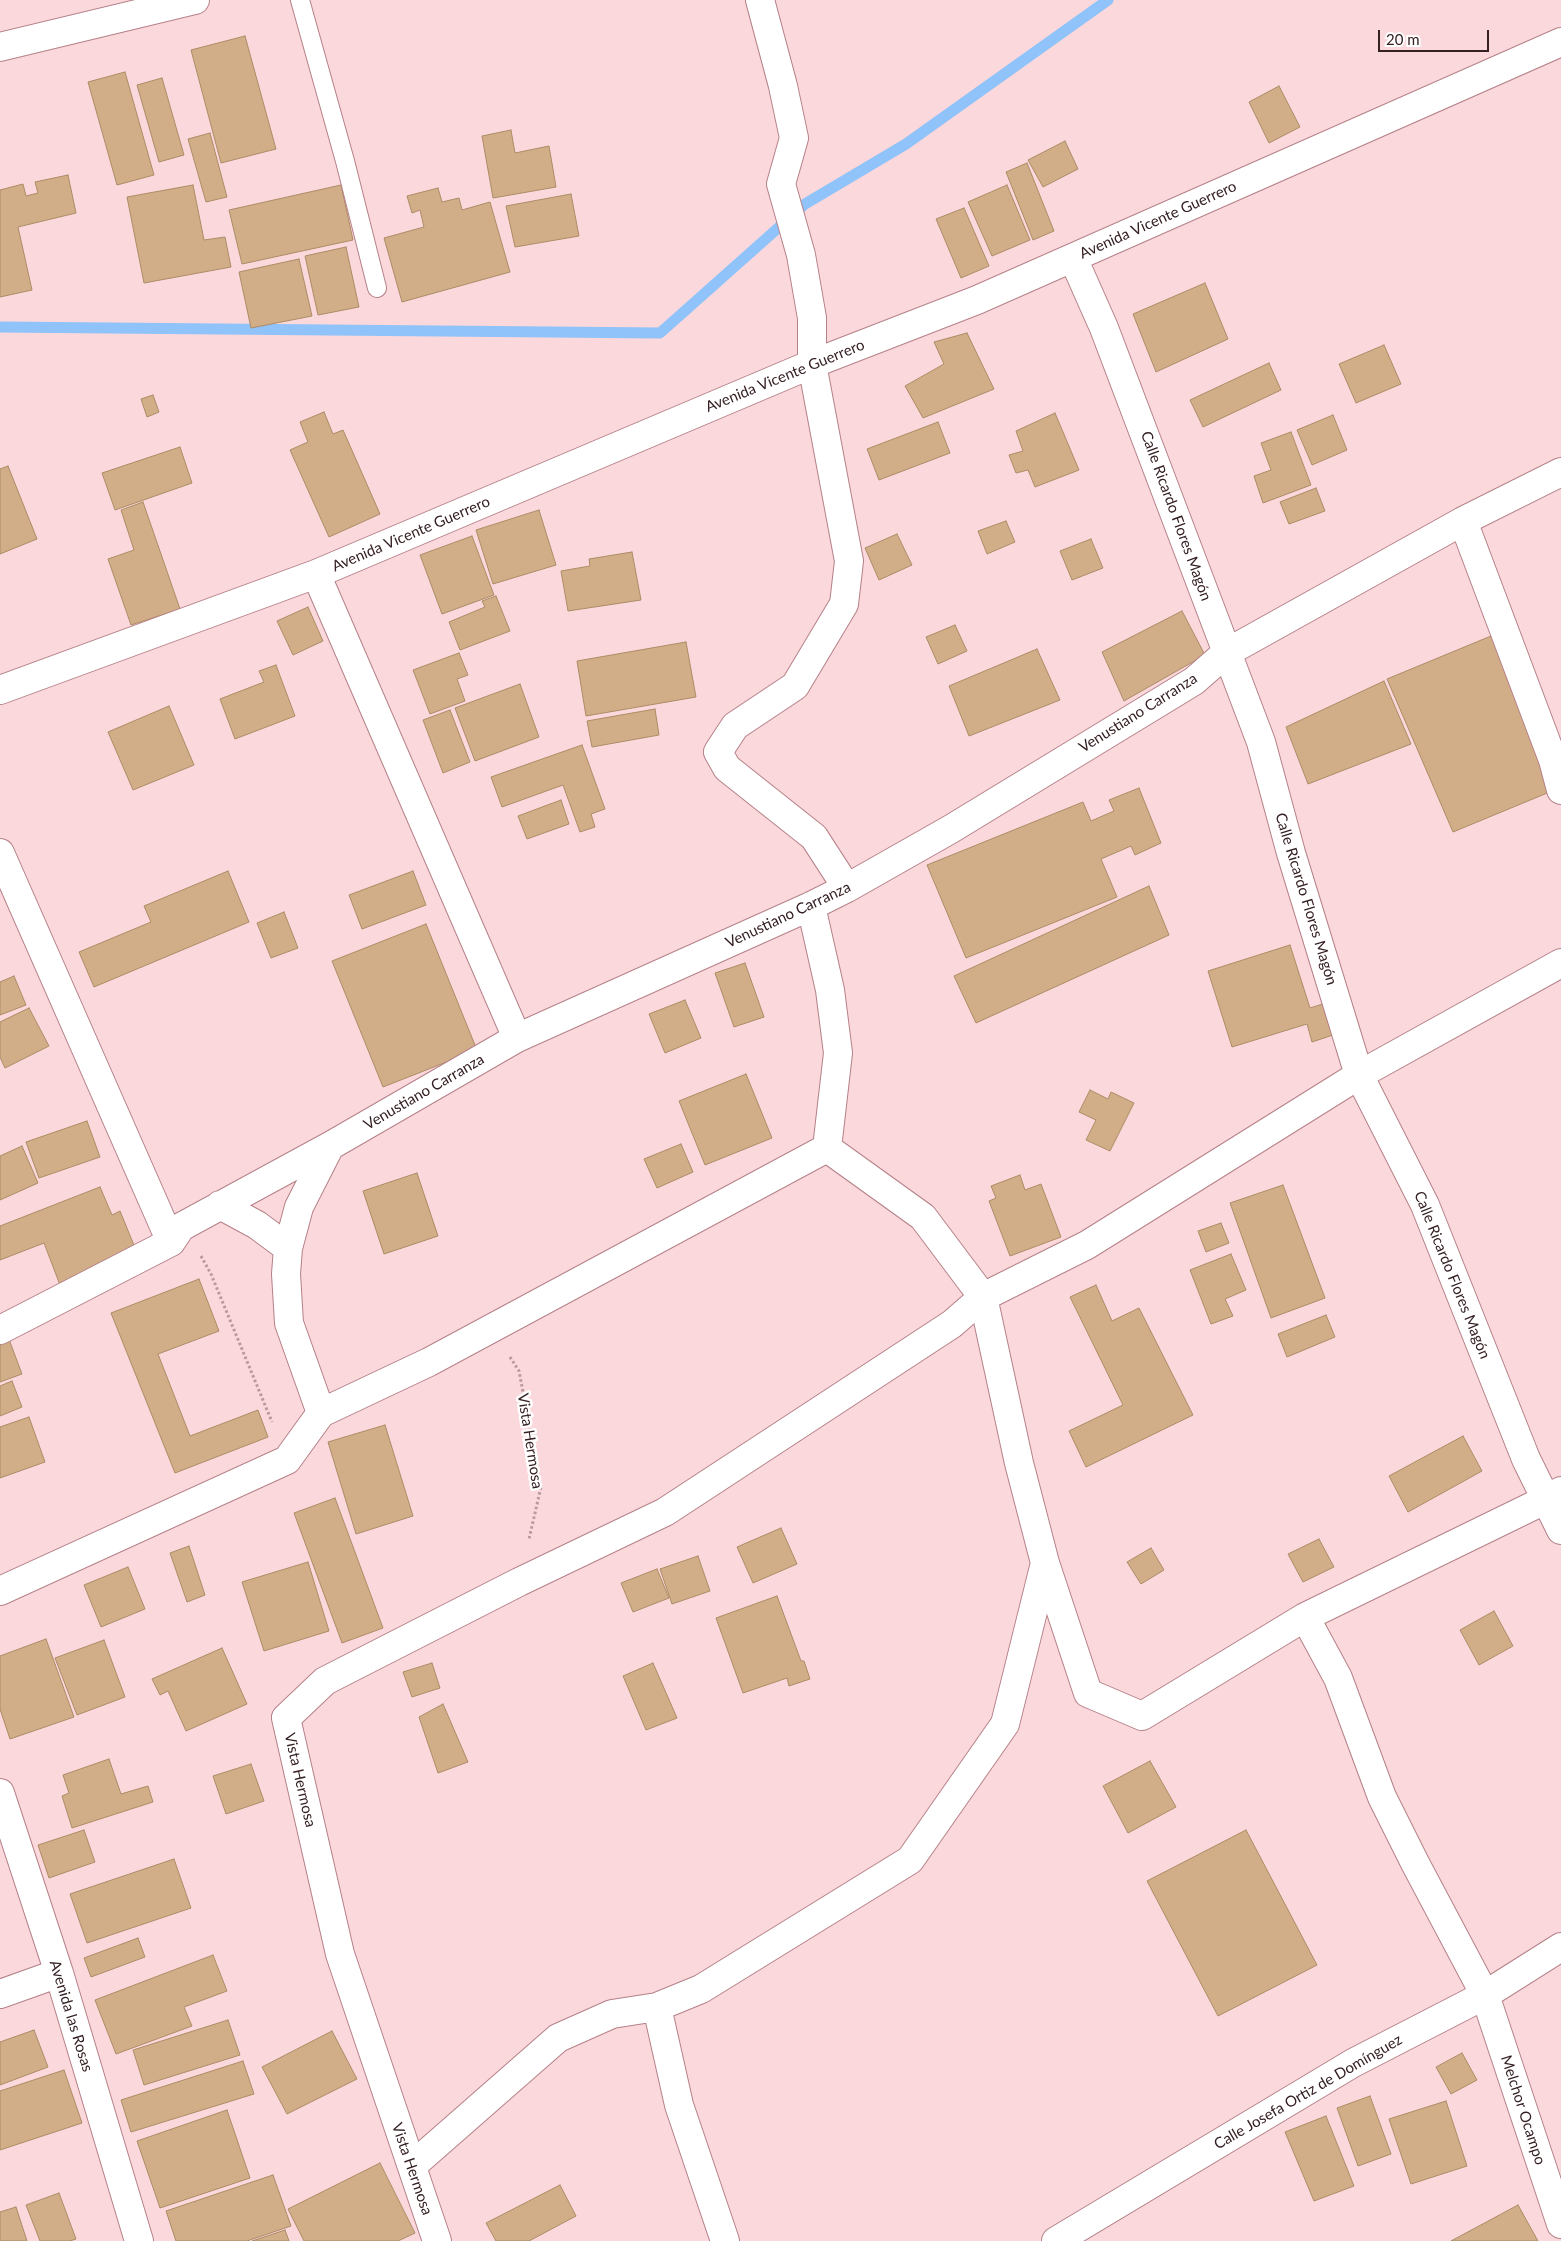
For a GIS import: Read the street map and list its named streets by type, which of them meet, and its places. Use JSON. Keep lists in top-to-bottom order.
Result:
{
  "streets": {
    "street": [
      "Avenida Vicente Guerrero",
      "Calle Ricardo Flores Magón",
      "Venustiano Carranza",
      "Vista Hermosa",
      "Avenida las Rosas",
      "Calle Josefa Ortiz de Domínguez",
      "Melchor Ocampo"
    ]
  },
  "crossings": [
    ["Avenida Vicente Guerrero", "Calle Ricardo Flores Magón"],
    ["Calle Ricardo Flores Magón", "Venustiano Carranza"],
    ["Calle Josefa Ortiz de Domínguez", "Melchor Ocampo"]
  ],
  "scale_bar": "20 m"
}
